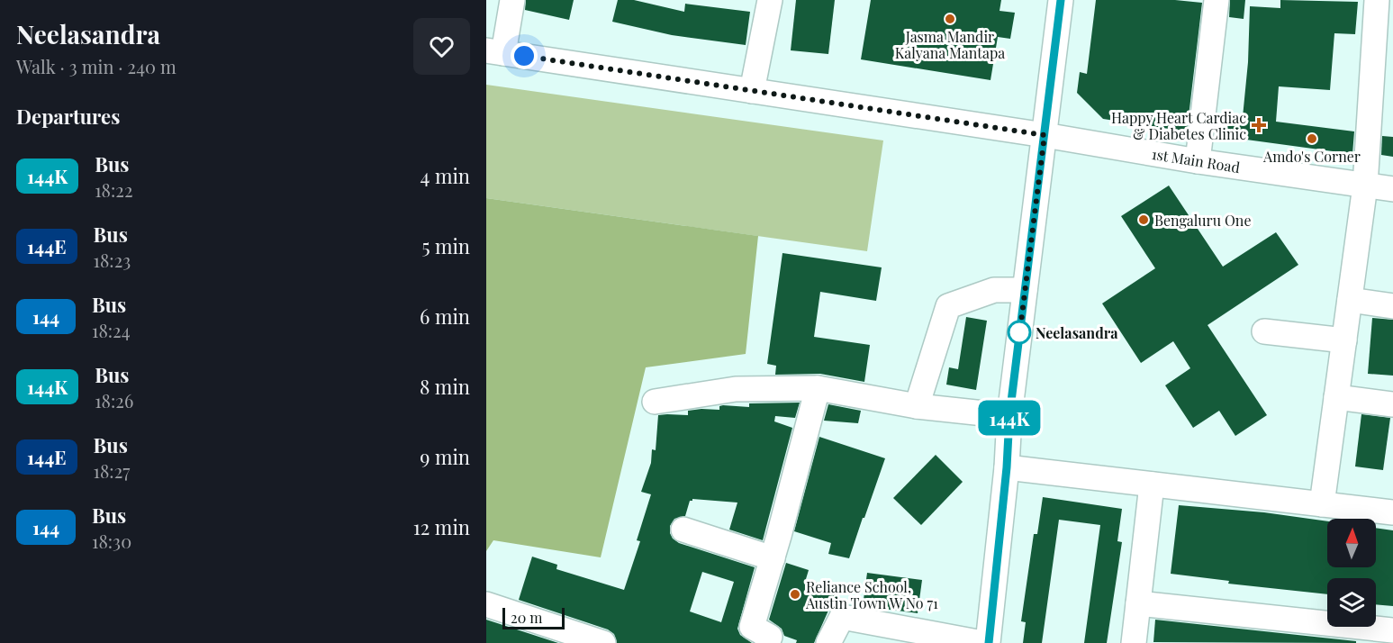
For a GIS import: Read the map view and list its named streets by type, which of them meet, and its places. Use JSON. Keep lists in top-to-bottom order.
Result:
{
  "streets": {
    "street": ["1st Main Road"]
  },
  "places": {
    "other": [
      "Jasma Mandir Kalyana Mantapa",
      "Amdo's Corner",
      "Bengaluru One",
      "Neelasandra",
      "Reliance School, Austin Town W No 71"
    ],
    "health": ["Happy Heart Cardiac & Diabetes Clinic"]
  },
  "lines": ["bus line 144K"],
  "scale_bar": "20 m",
  "north": "top",
  "page": {
    "heading": [
      ["Neelasandra", "Walk · 3 min · 240 m"],
      "Departures"
    ],
    "on_map": "144K",
    "list": [
      {
        "mark": "144K",
        "name": "Bus",
        "note": "18:22",
        "value": "4 min"
      },
      {
        "mark": "144E",
        "name": "Bus",
        "note": "18:23",
        "value": "5 min"
      },
      {
        "mark": "144",
        "name": "Bus",
        "note": "18:24",
        "value": "6 min"
      },
      {
        "mark": "144K",
        "name": "Bus",
        "note": "18:26",
        "value": "8 min"
      },
      {
        "mark": "144E",
        "name": "Bus",
        "note": "18:27",
        "value": "9 min"
      },
      {
        "mark": "144",
        "name": "Bus",
        "note": "18:30",
        "value": "12 min"
      }
    ],
    "scale": "20 m"
  }
}
